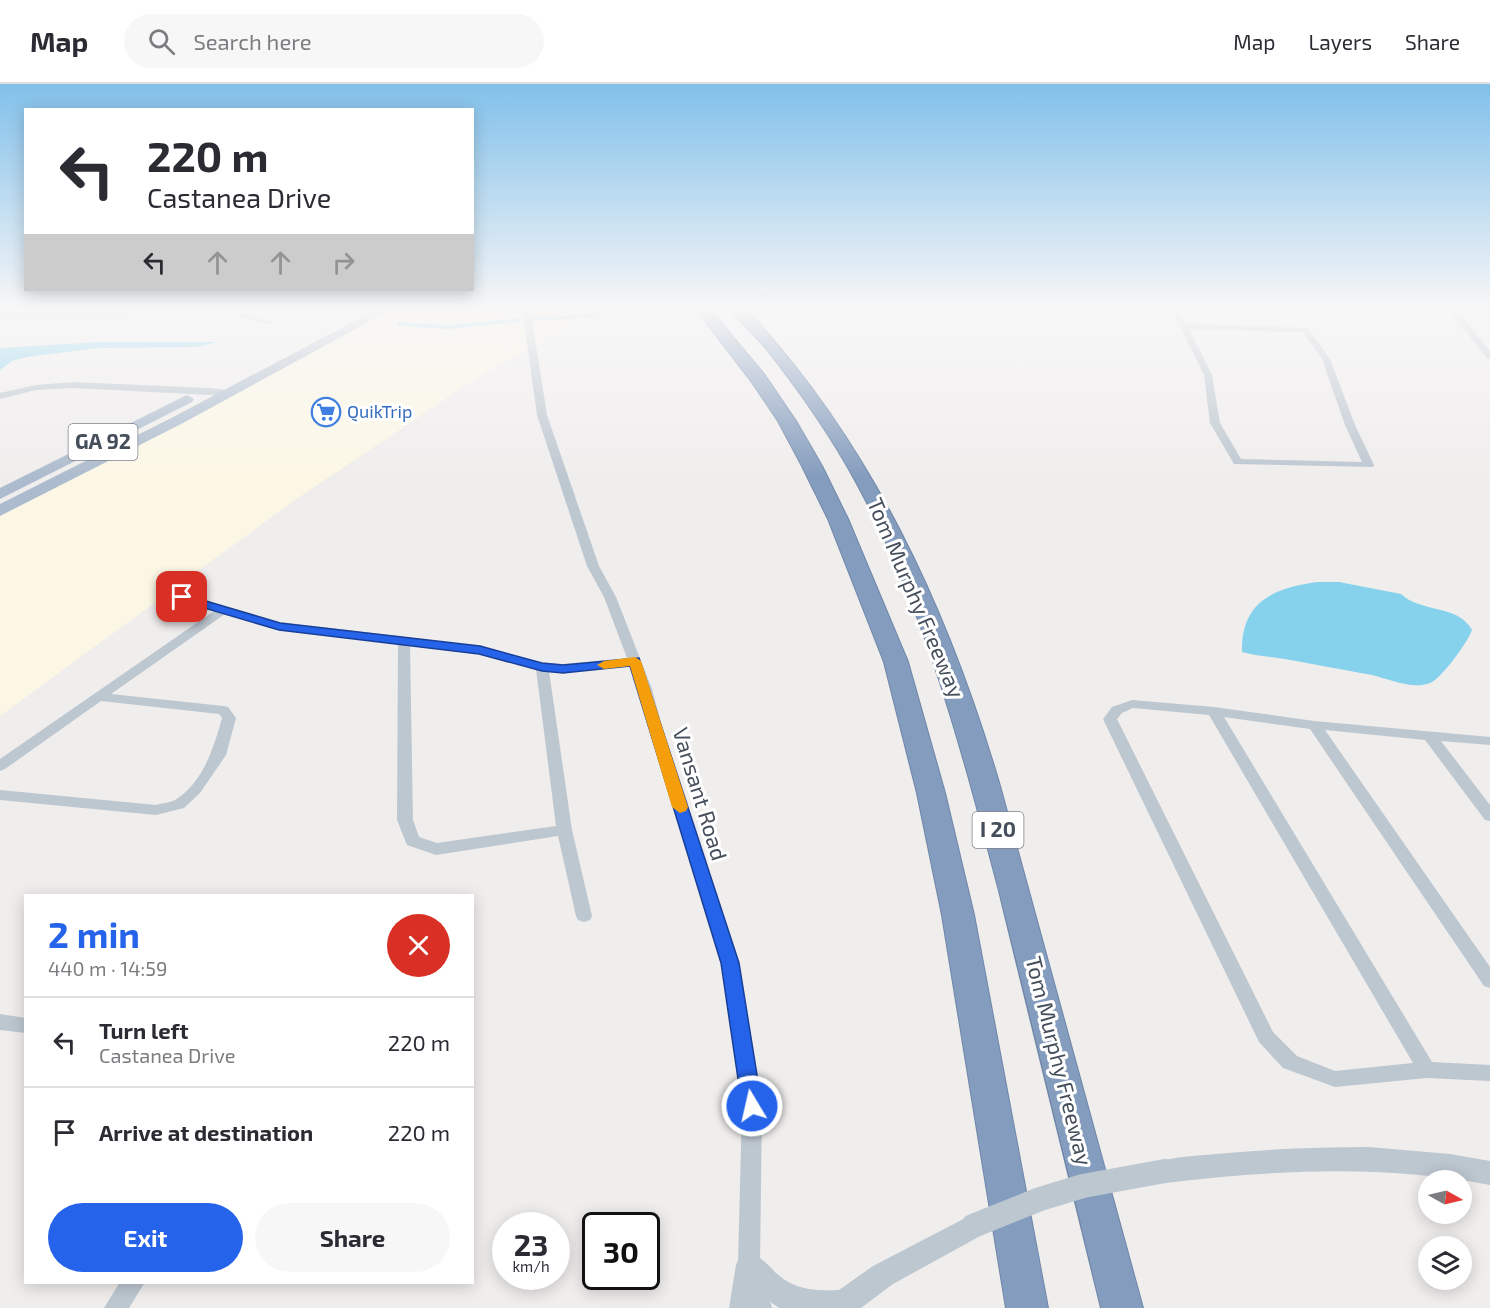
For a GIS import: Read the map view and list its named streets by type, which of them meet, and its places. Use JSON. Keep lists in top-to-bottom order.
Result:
{
  "streets": {
    "highway": ["Tom Murphy Freeway", "I 20"],
    "main road": ["GA 92"],
    "street": ["Vansant Road"]
  },
  "places": {
    "supermarket": ["QuikTrip"]
  },
  "north": "right",
  "page": {
    "header": "Map",
    "search": "Search here",
    "nav": ["Map", "Layers", "Share"],
    "turn": ["220 m", "Castanea Drive"],
    "heading": ["2 min", "440 m · 14:59"],
    "list": [
      {
        "name": "Turn left",
        "note": "Castanea Drive",
        "value": "220 m"
      },
      {
        "name": "Arrive at destination",
        "value": "220 m"
      }
    ],
    "buttons": ["Exit", "Share"],
    "speed": "23 km/h",
    "limit": "30"
  }
}
